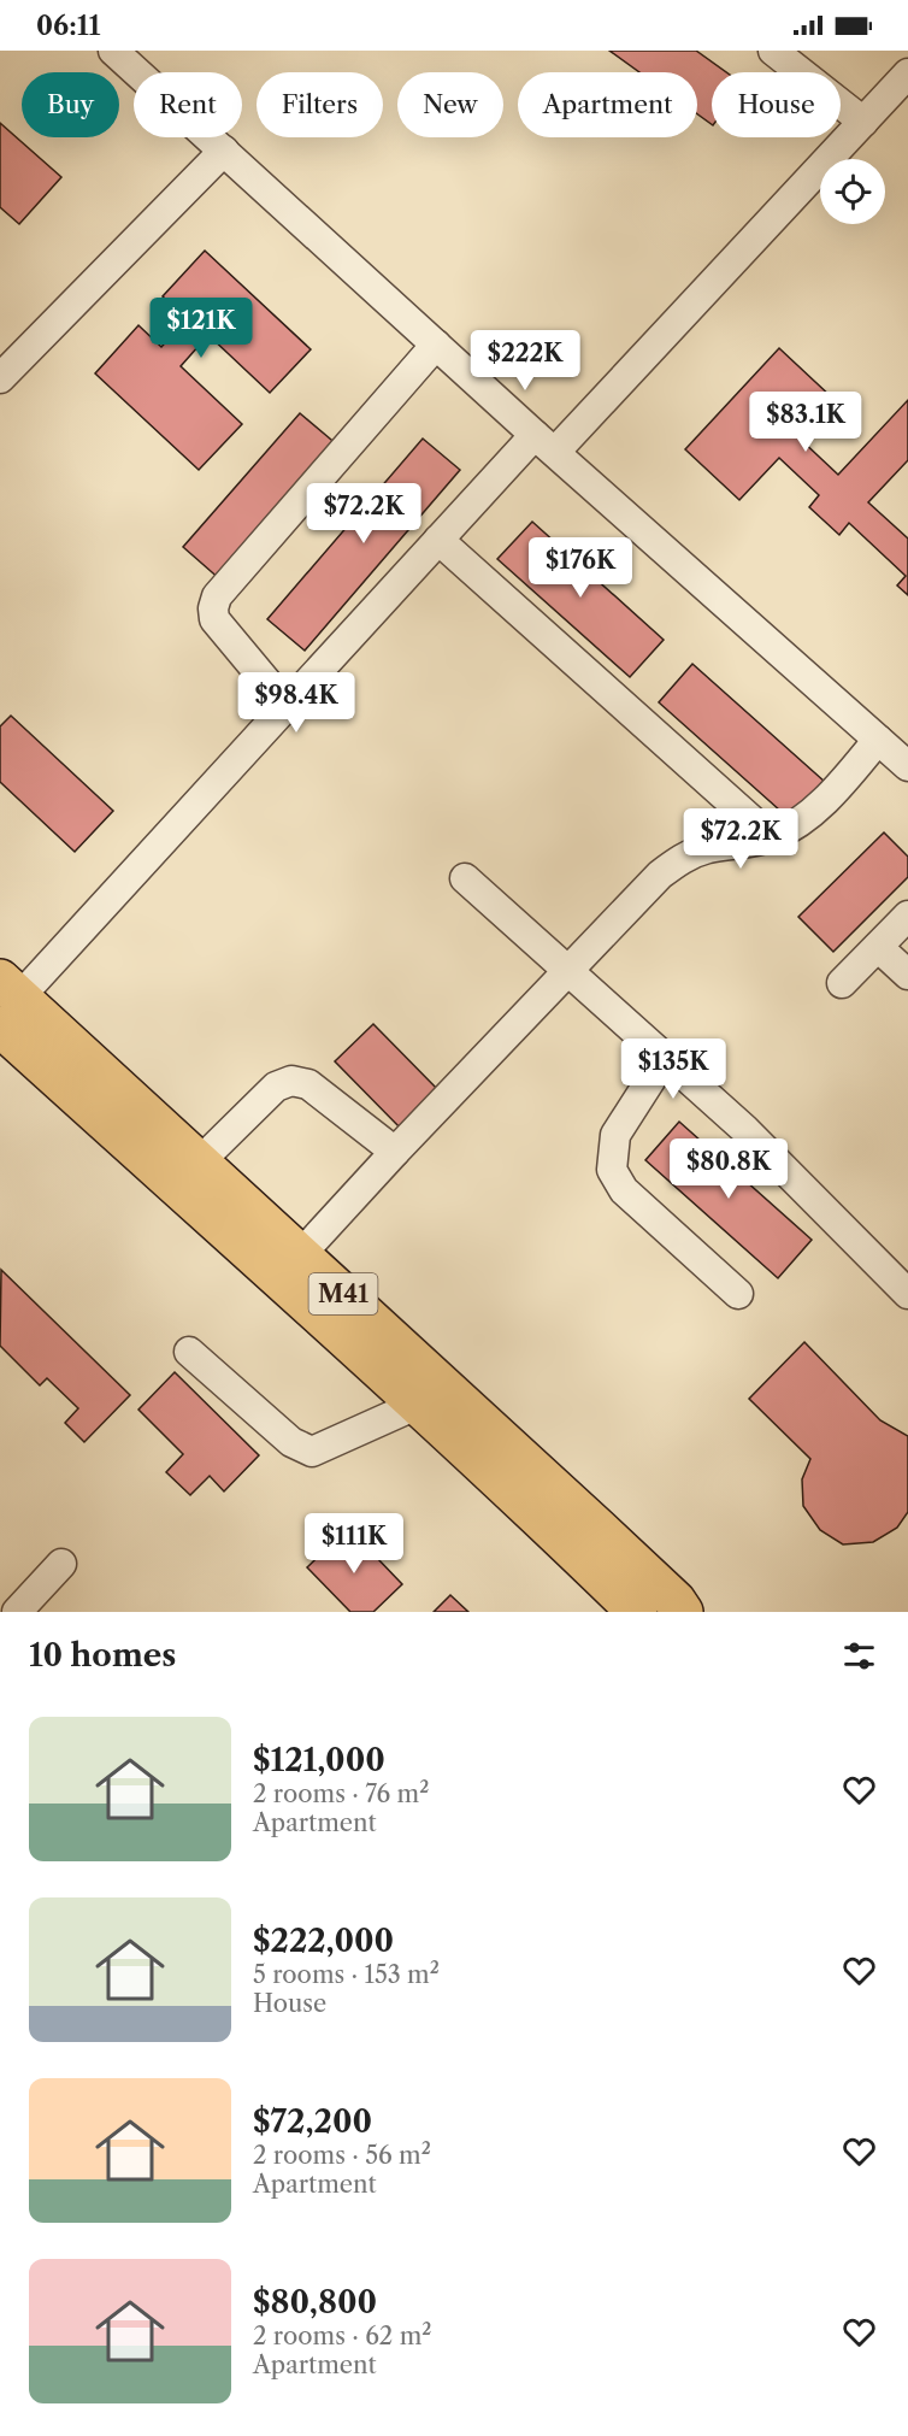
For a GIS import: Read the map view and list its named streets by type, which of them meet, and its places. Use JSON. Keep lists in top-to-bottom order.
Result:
{
  "streets": {
    "highway": ["M41"]
  },
  "page": {
    "status": "06:11",
    "chip": [
      "Buy",
      "Rent",
      "Filters",
      "New",
      "Apartment",
      "House"
    ],
    "price": [
      "$121K",
      "$222K",
      "$83.1K",
      "$72.2K",
      "$176K",
      "$98.4K",
      "$72.2K",
      "$135K",
      "$80.8K",
      "$111K"
    ],
    "heading": "10 homes",
    "list": [
      {
        "name": "$121,000",
        "note": "2 rooms · 76 m² · Apartment"
      },
      {
        "name": "$222,000",
        "note": "5 rooms · 153 m² · House"
      },
      {
        "name": "$72,200",
        "note": "2 rooms · 56 m² · Apartment"
      },
      {
        "name": "$80,800",
        "note": "2 rooms · 62 m² · Apartment"
      }
    ]
  }
}
